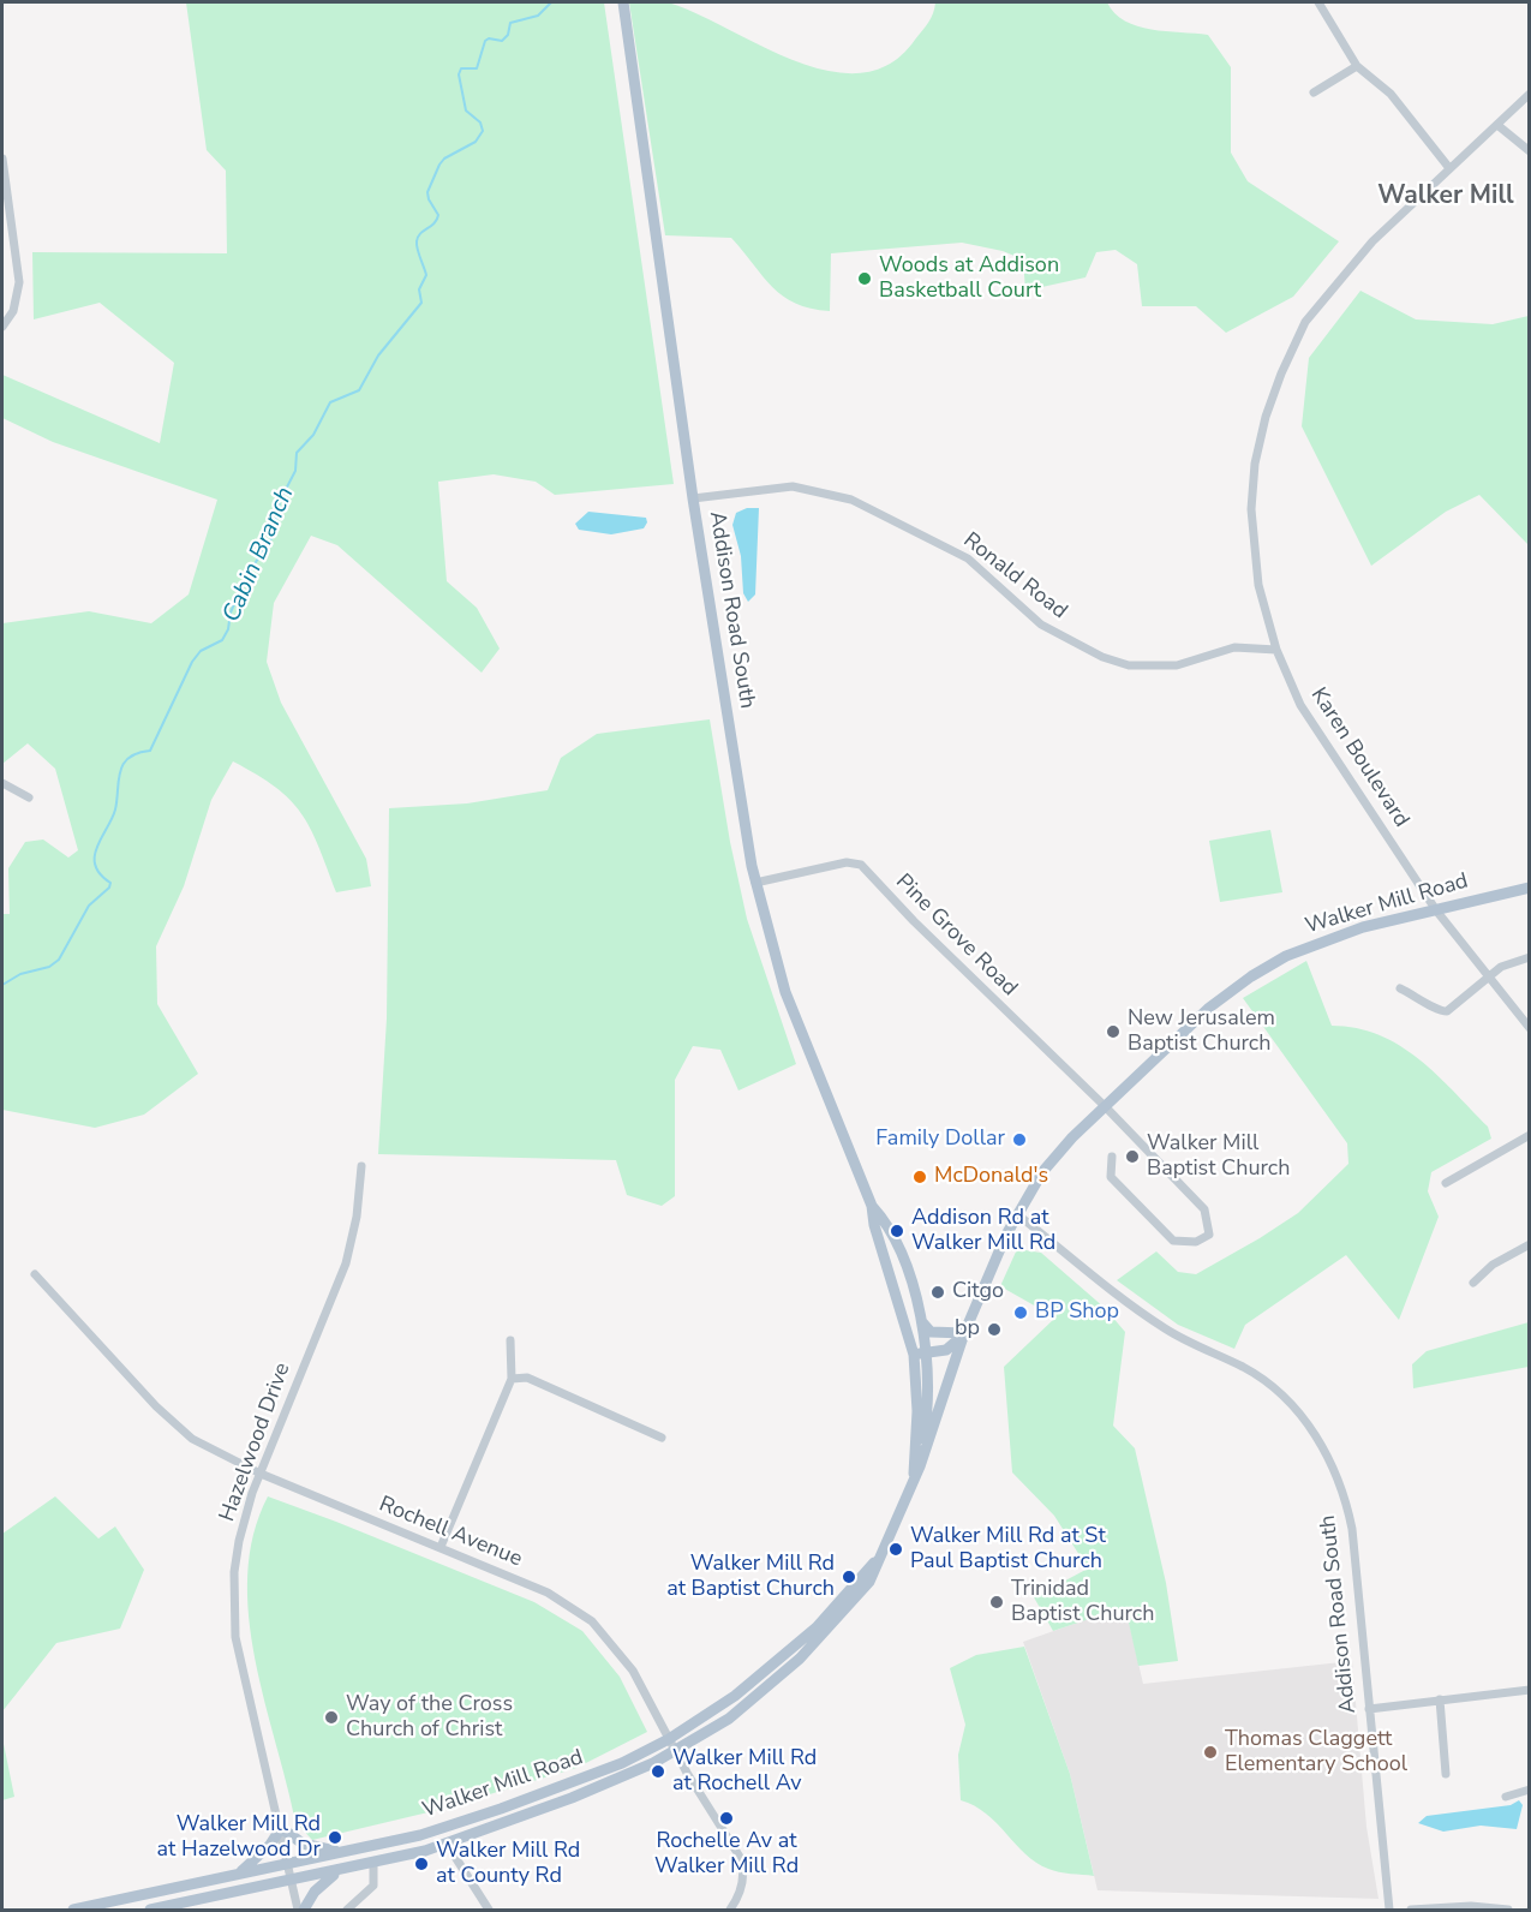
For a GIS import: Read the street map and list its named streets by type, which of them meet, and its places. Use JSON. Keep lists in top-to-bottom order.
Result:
{
  "streets": {
    "main road": ["Addison Road South", "Walker Mill Road"],
    "street": [
      "Ronald Road",
      "Karen Boulevard",
      "Pine Grove Road",
      "Hazelwood Drive",
      "Rochell Avenue"
    ]
  },
  "crossings": [
    ["Ronald Road", "Addison Road South"],
    ["Ronald Road", "Karen Boulevard"],
    ["Addison Road South", "Walker Mill Road"],
    ["Addison Road South", "Pine Grove Road"],
    ["Karen Boulevard", "Walker Mill Road"],
    ["Walker Mill Road", "Pine Grove Road"],
    ["Walker Mill Road", "Hazelwood Drive"],
    ["Walker Mill Road", "Rochell Avenue"],
    ["Hazelwood Drive", "Rochell Avenue"]
  ],
  "districts": ["Walker Mill"],
  "water": ["Cabin Branch"],
  "places": [
    "Woods at Addison Basketball Court",
    "New Jerusalem Baptist Church",
    "Family Dollar",
    "Walker Mill Baptist Church",
    "McDonald's",
    "Addison Rd at Walker Mill Rd",
    "Citgo",
    "BP Shop",
    "bp",
    "Walker Mill Rd at St Paul Baptist Church",
    "Walker Mill Rd at Baptist Church",
    "Trinidad Baptist Church",
    "Way of the Cross Church of Christ",
    "Thomas Claggett Elementary School",
    "Walker Mill Rd at Rochell Av",
    "Rochelle Av at Walker Mill Rd",
    "Walker Mill Rd at Hazelwood Dr",
    "Walker Mill Rd at County Rd"
  ]
}
